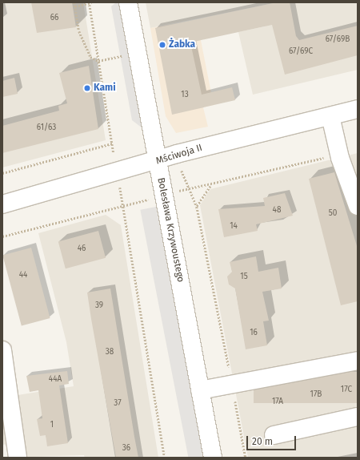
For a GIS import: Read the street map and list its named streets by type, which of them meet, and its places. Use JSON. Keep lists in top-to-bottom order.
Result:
{
  "streets": {
    "street": ["Mściwoja II", "Bolesława Krzywoustego"]
  },
  "crossings": [
    ["Mściwoja II", "Bolesława Krzywoustego"]
  ],
  "places": ["Żabka", "Kami"],
  "house_numbers": [
    "66",
    "67/69B",
    "67/69C",
    "13",
    "61/63",
    "48",
    "50",
    "14",
    "46",
    "44",
    "15",
    "39",
    "16",
    "38",
    "44A",
    "17C",
    "17B",
    "17A",
    "37",
    "1",
    "36"
  ],
  "scale_bar": "20 m"
}
